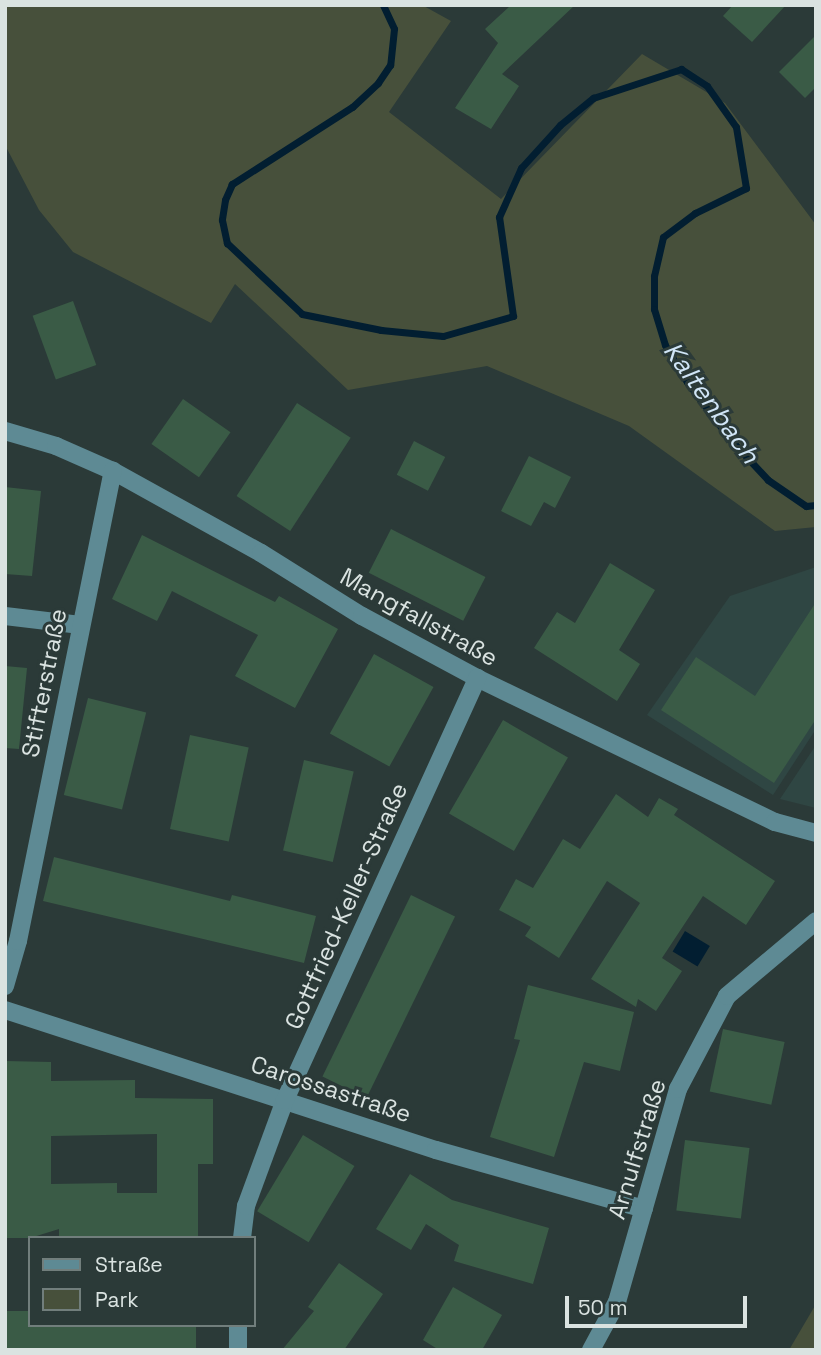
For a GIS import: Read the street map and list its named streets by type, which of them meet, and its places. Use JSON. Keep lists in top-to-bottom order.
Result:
{
  "streets": {
    "street": [
      "Mangfallstraße",
      "Stifterstraße",
      "Gottfried-Keller-Straße",
      "Carossastraße",
      "Arnulfstraße"
    ]
  },
  "crossings": [
    ["Mangfallstraße", "Stifterstraße"],
    ["Mangfallstraße", "Gottfried-Keller-Straße"],
    ["Gottfried-Keller-Straße", "Carossastraße"],
    ["Carossastraße", "Arnulfstraße"]
  ],
  "water": ["Kaltenbach"],
  "legend": ["Straße", "Park"],
  "scale_bar": "50 m"
}
